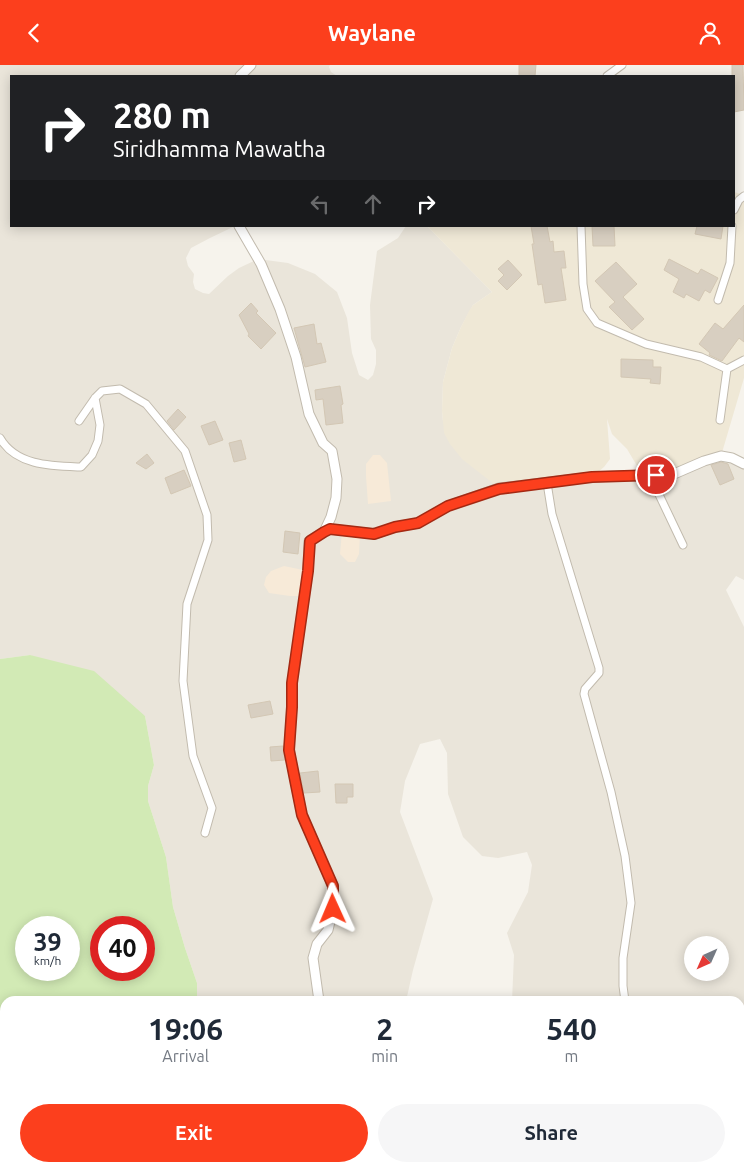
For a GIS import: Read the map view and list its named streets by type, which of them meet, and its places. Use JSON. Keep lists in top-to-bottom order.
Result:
{
  "north": "bottom left",
  "page": {
    "header": "Waylane",
    "turn": ["280 m", "Siridhamma Mawatha"],
    "speed": "39 km/h",
    "limit": "40",
    "eta": [
      "19:06",
      "Arrival",
      "2",
      "min",
      "540",
      "m"
    ],
    "buttons": ["Exit", "Share"]
  }
}
